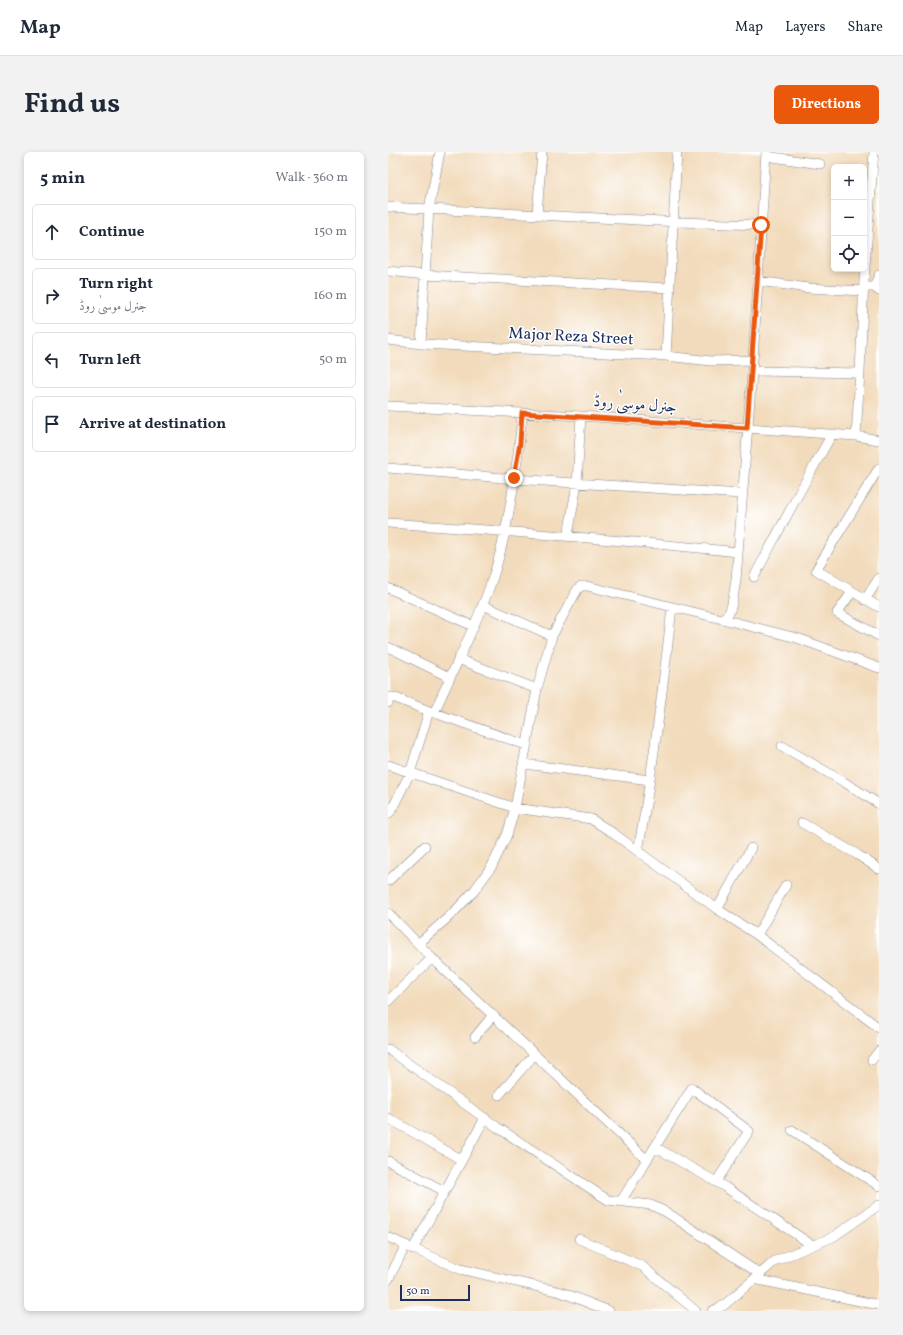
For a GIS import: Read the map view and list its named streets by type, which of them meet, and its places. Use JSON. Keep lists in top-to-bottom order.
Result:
{
  "streets": {
    "street": ["Major Reza Street", "جنرل موسیٰ روڈ"]
  },
  "scale_bar": "50 m",
  "page": {
    "header": "Map",
    "nav": ["Map", "Layers", "Share"],
    "title": "Find us",
    "buttons": "Directions",
    "heading": ["5 min", "Walk · 360 m"],
    "map_buttons": ["+", "−"],
    "list": [
      ["Continue", "150 m"],
      ["Turn right", "جنرل موسیٰ روڈ", "160 m"],
      ["Turn left", "50 m"],
      "Arrive at destination"
    ],
    "scale": "50 m"
  }
}
